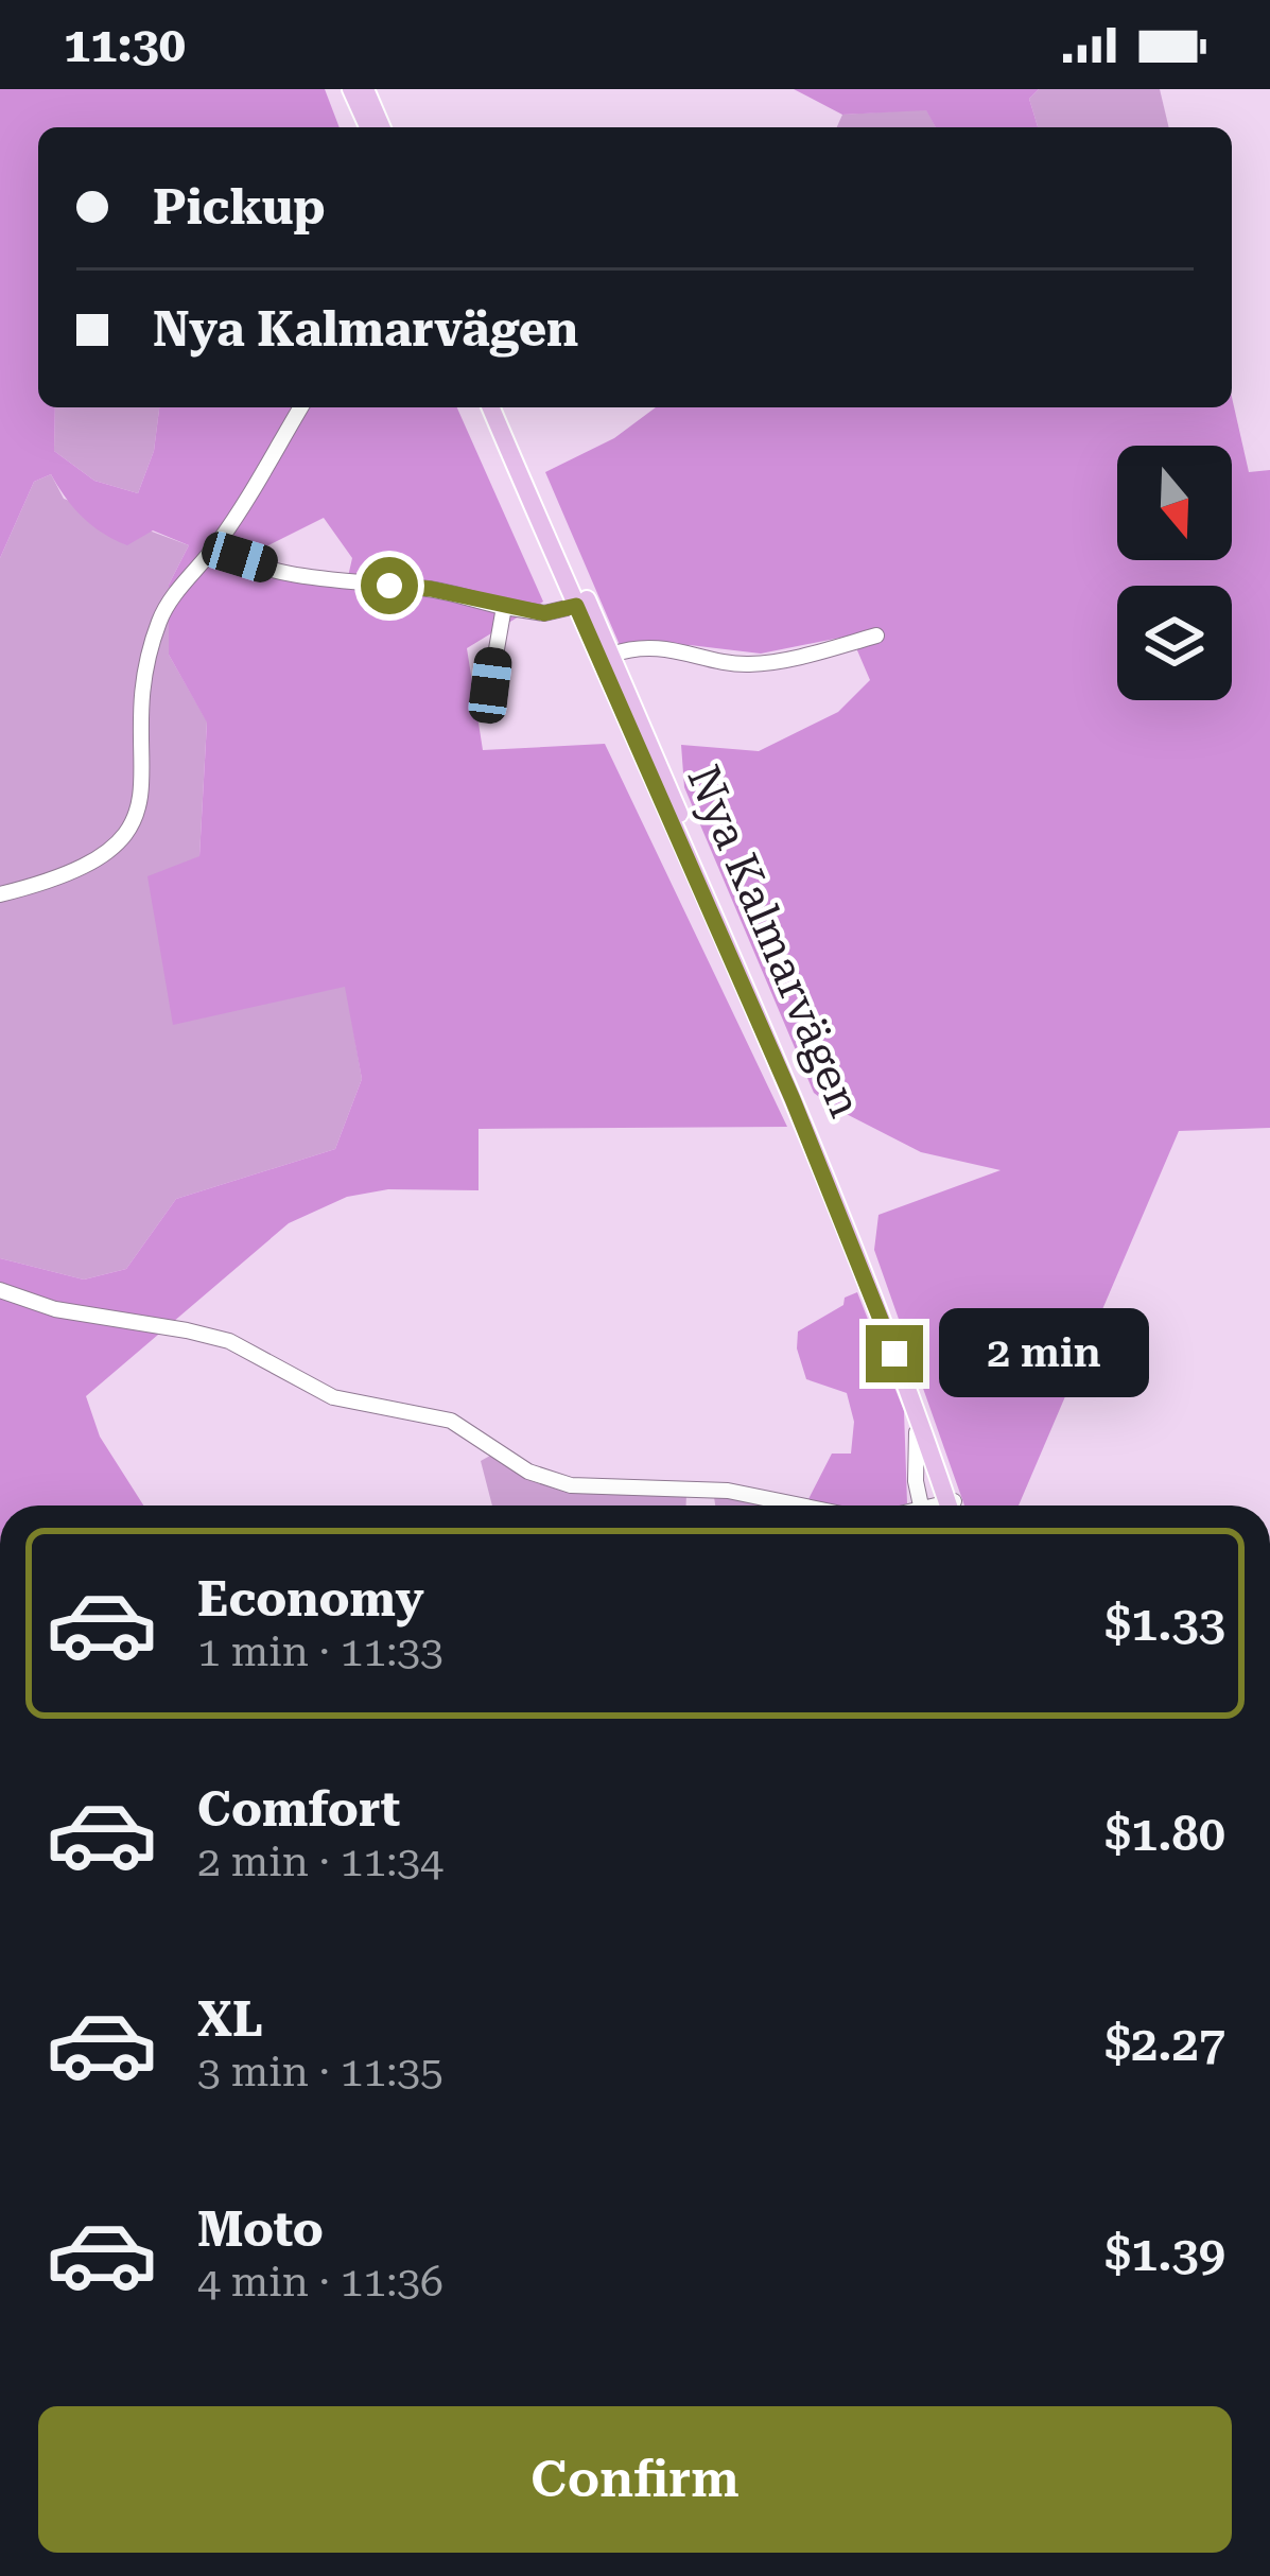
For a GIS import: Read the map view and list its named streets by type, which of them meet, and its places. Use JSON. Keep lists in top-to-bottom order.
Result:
{
  "streets": {
    "main road": ["Nya Kalmarvägen"]
  },
  "north": "bottom",
  "page": {
    "status": "11:30",
    "banner": ["Pickup", "Nya Kalmarvägen"],
    "bubble": "2 min",
    "list": [
      {
        "name": "Economy",
        "note": "1 min · 11:33",
        "value": "$1.33"
      },
      {
        "name": "Comfort",
        "note": "2 min · 11:34",
        "value": "$1.80"
      },
      {
        "name": "XL",
        "note": "3 min · 11:35",
        "value": "$2.27"
      },
      {
        "name": "Moto",
        "note": "4 min · 11:36",
        "value": "$1.39"
      }
    ],
    "buttons": "Confirm"
  }
}
